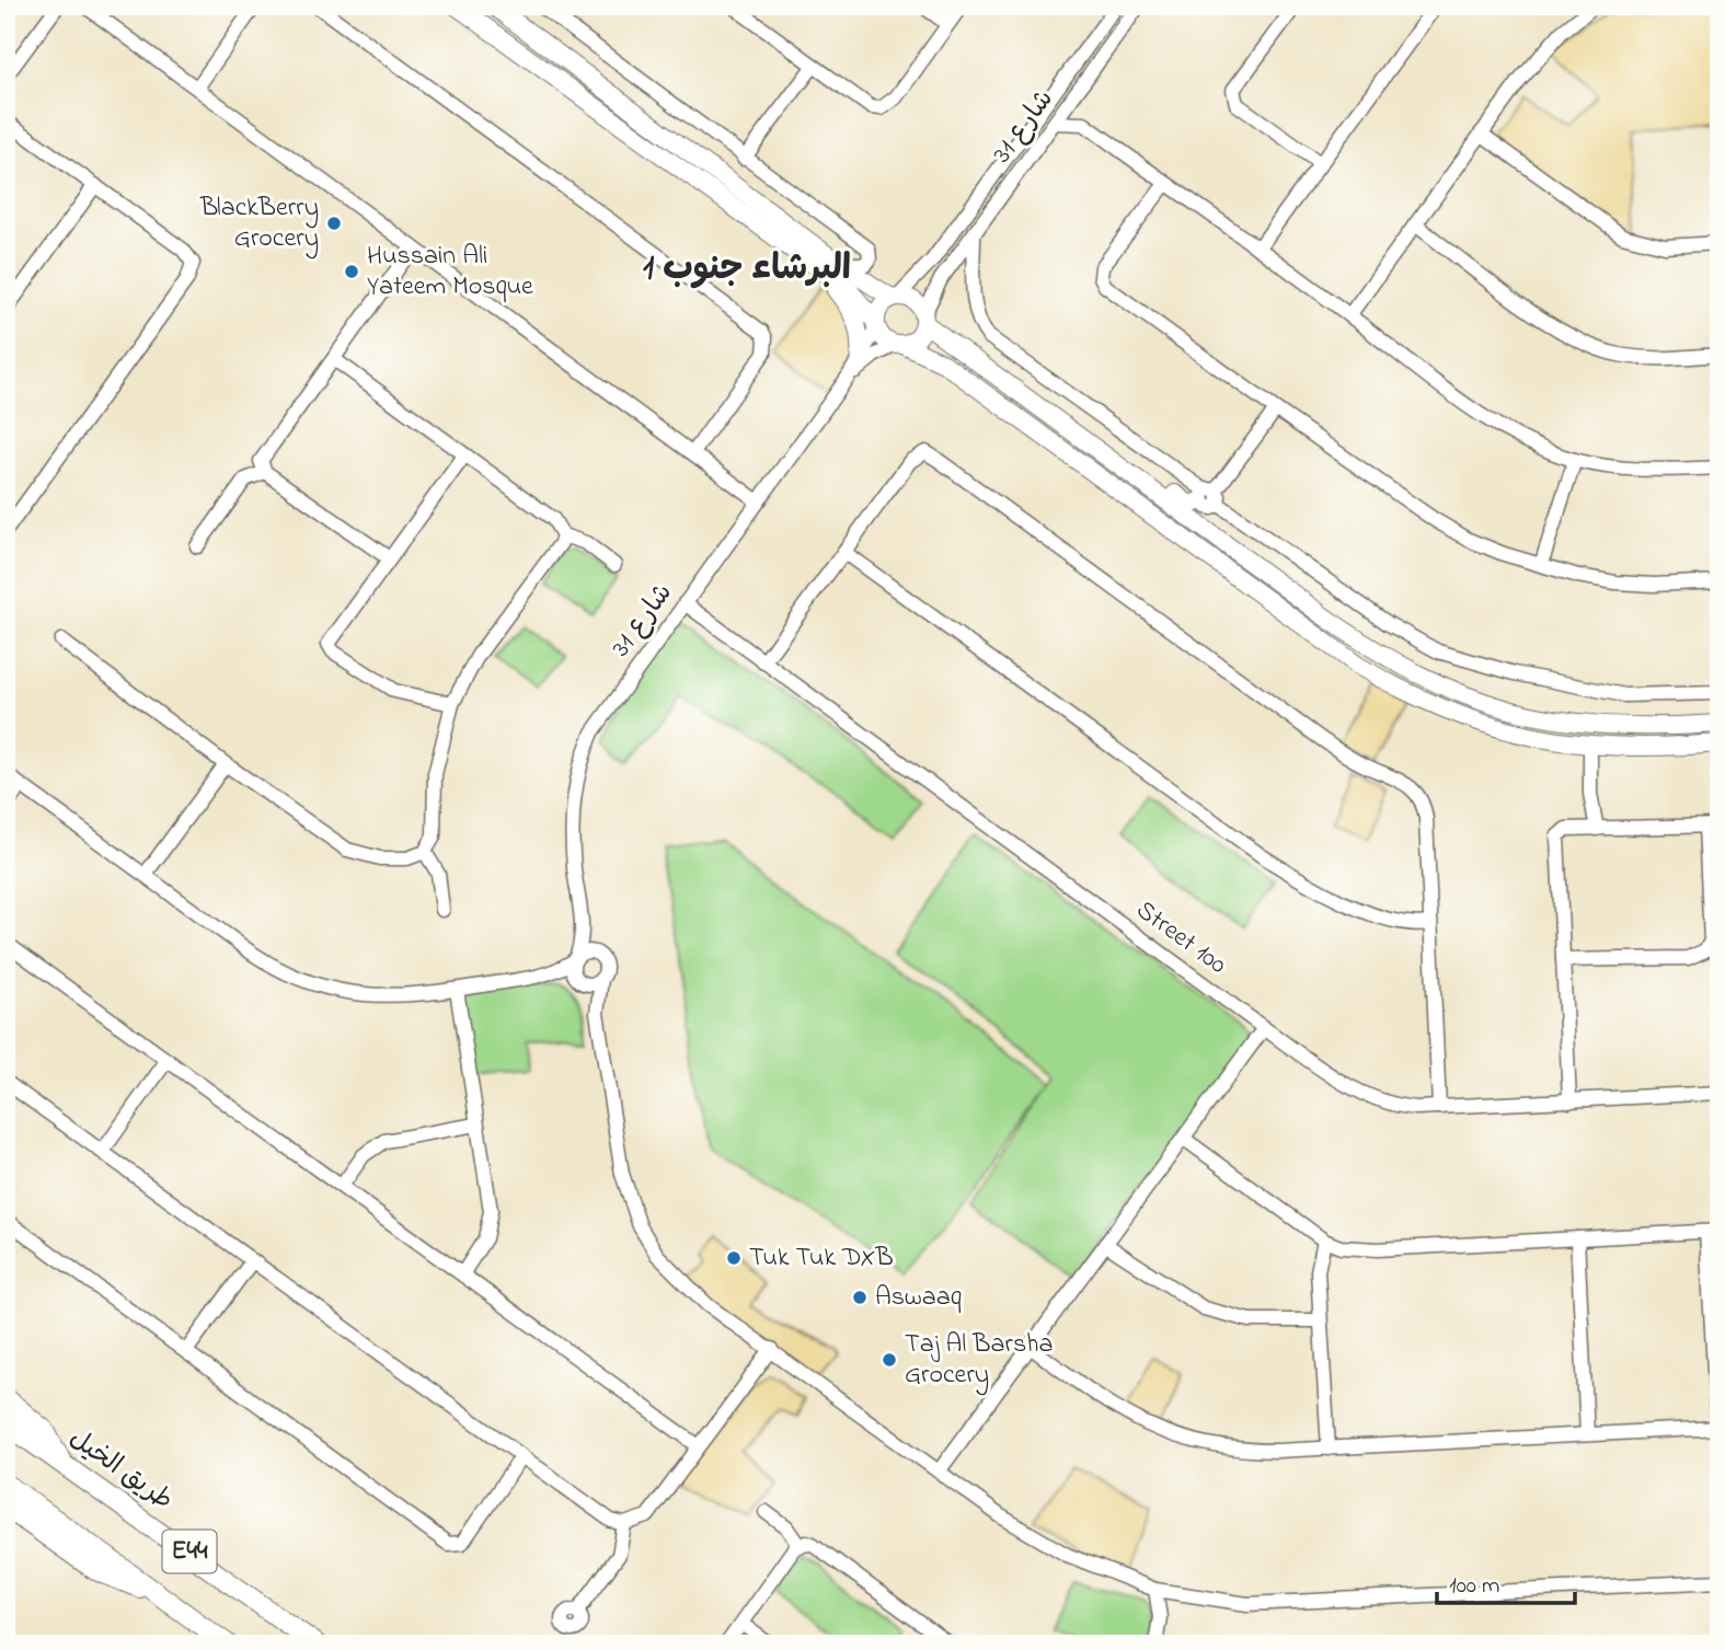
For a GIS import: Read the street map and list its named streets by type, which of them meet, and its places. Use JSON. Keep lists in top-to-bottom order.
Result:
{
  "streets": {
    "highway": ["طريق الخيل", "E44"],
    "street": ["شارع 31", "Street 100"]
  },
  "crossings": [
    ["شارع 31", "Street 100"]
  ],
  "districts": ["البرشاء جنوب 1"],
  "places": [
    "BlackBerry Grocery",
    "Hussain Ali Yateem Mosque",
    "Tuk Tuk DXB",
    "Aswaaq",
    "Taj Al Barsha Grocery"
  ],
  "scale_bar": "100 m"
}
